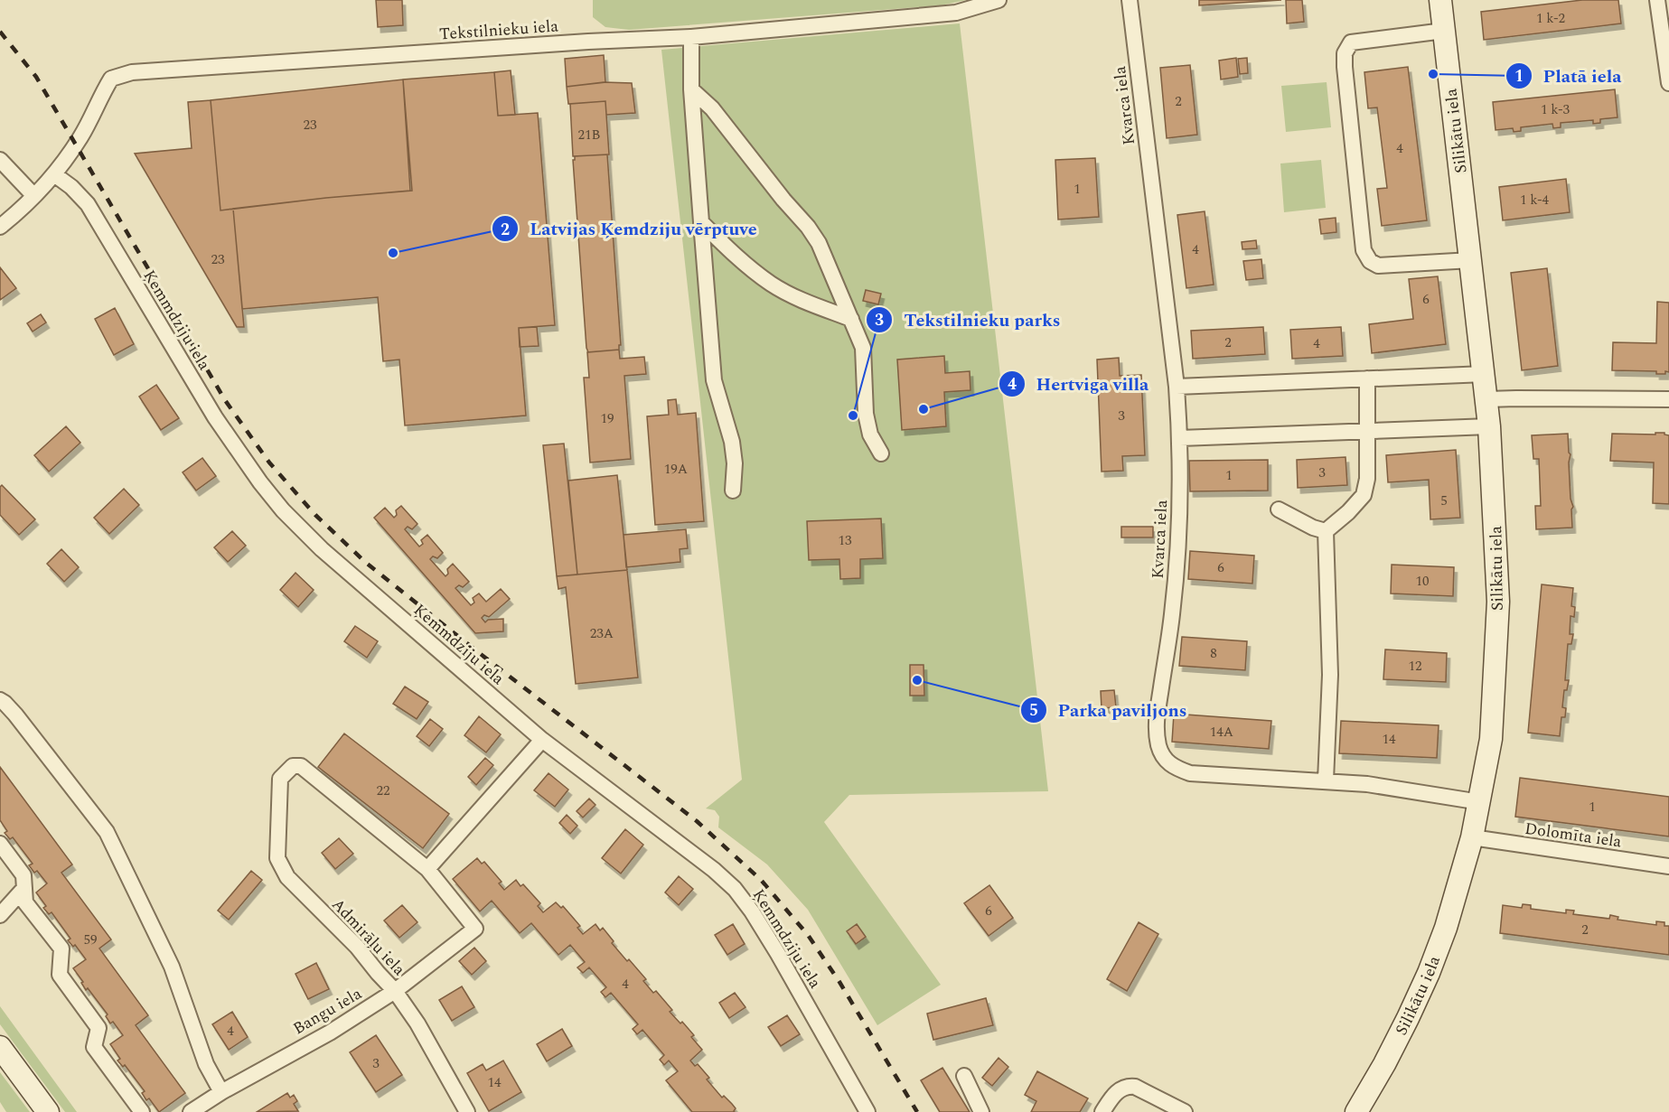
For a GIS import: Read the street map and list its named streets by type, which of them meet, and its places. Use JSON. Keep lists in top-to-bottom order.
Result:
{
  "streets": {
    "main road": ["Silikātu iela"],
    "street": [
      "Tekstilnieku iela",
      "Kvarca iela",
      "Ķemmdziju iela",
      "Dolomīta iela",
      "Admirāļu iela",
      "Bangu iela"
    ]
  },
  "crossings": [
    ["Tekstilnieku iela", "Ķemmdziju iela"],
    ["Kvarca iela", "Silikātu iela"],
    ["Silikātu iela", "Dolomīta iela"],
    ["Admirāļu iela", "Bangu iela"]
  ],
  "places": [
    "Platā iela",
    "Latvijas Ķemdziju vērptuve",
    "Hertviga villa",
    "Tekstilnieku parks",
    "Parka paviljons"
  ],
  "house_numbers": [
    "1 k-2",
    "2",
    "1 k-3",
    "23",
    "21B",
    "4",
    "1",
    "1 k-4",
    "4",
    "23",
    "6",
    "2",
    "4",
    "3",
    "19",
    "19A",
    "3",
    "1",
    "5",
    "13",
    "6",
    "10",
    "23A",
    "8",
    "12",
    "14A",
    "14",
    "22",
    "1",
    "6",
    "2",
    "59",
    "4",
    "4",
    "3",
    "14"
  ]
}
